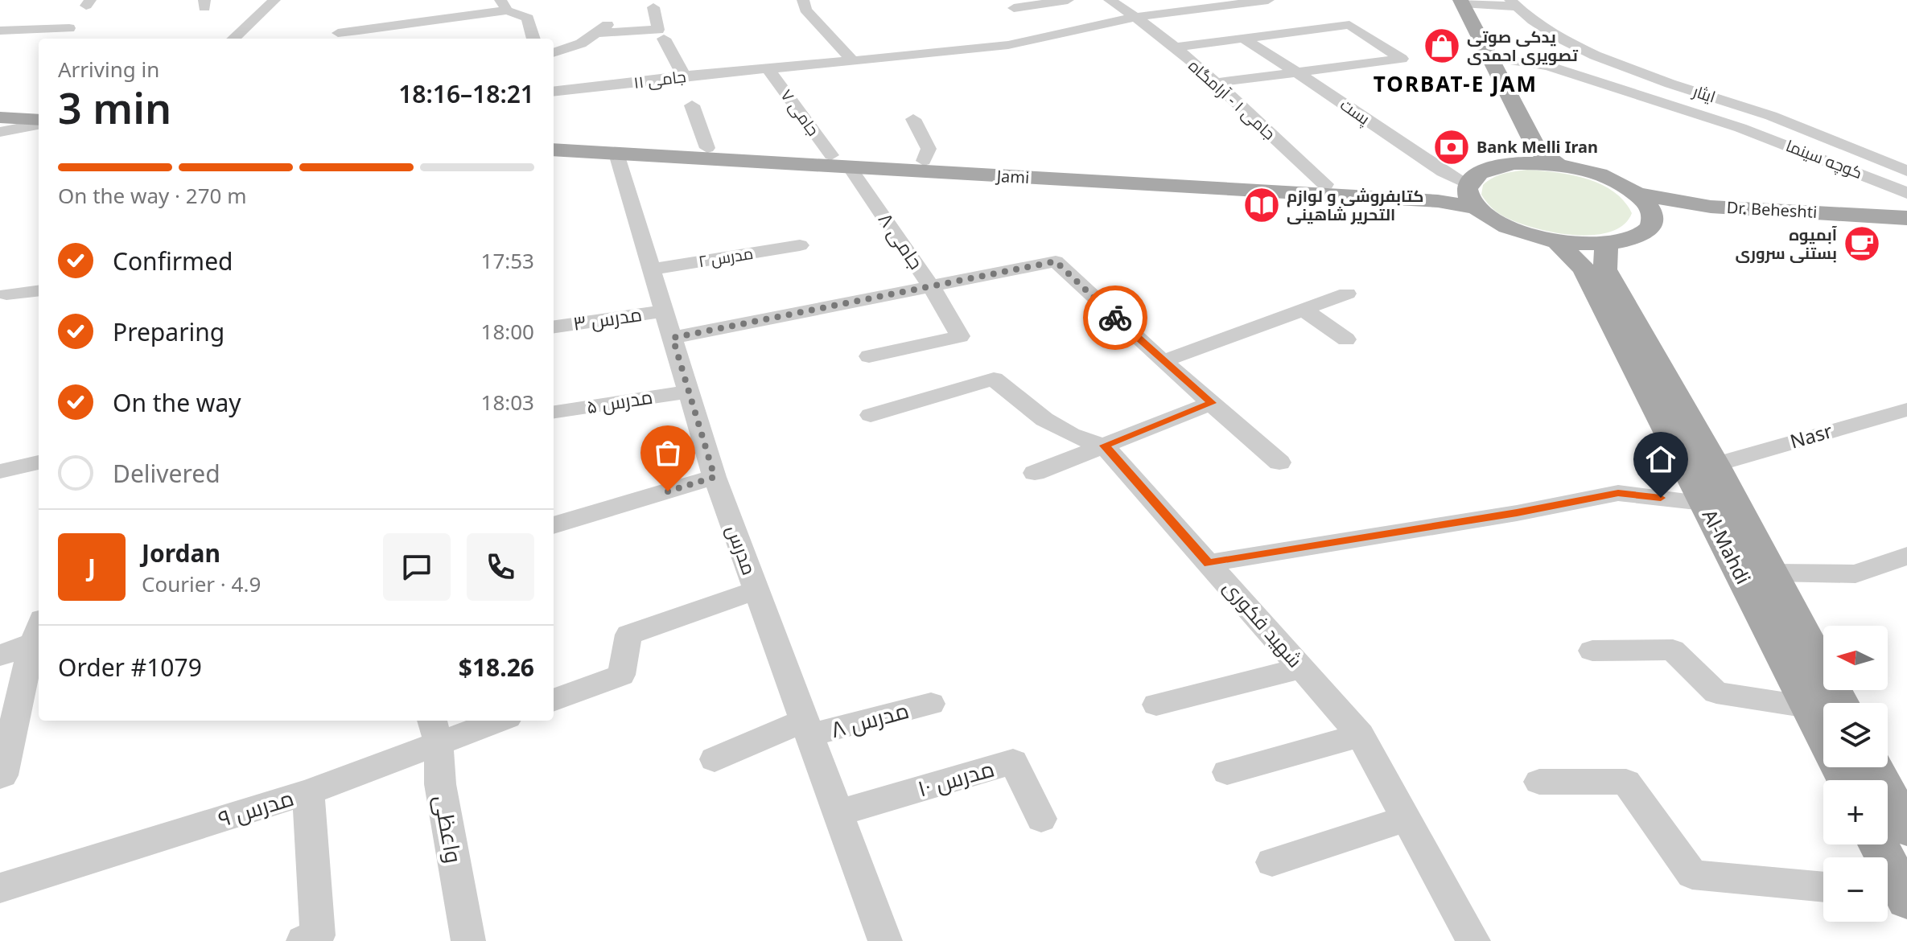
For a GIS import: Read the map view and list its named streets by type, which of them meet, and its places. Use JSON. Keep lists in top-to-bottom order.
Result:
{
  "streets": {
    "main road": ["Jami", "Dr. Beheshti", "Al-Mahdi"],
    "street": [
      "جامی ۱۱",
      "ایثار",
      "جامی ۱ - آرامگاه",
      "پست",
      "جامی ۷",
      "کوچه سینما",
      "جامی ۸",
      "مدرس ۲",
      "مدرس ۳",
      "مدرس ۵",
      "Nasr",
      "مدرس",
      "شهید فکوری",
      "مدرس ۸",
      "مدرس ۱۰",
      "مدرس ۹",
      "واعظی"
    ]
  },
  "crossings": [
    ["جامی ۱۱", "جامی ۱ - آرامگاه"],
    ["جامی ۱۱", "پست"],
    ["جامی ۱۱", "جامی ۷"],
    ["جامی ۱ - آرامگاه", "Jami"],
    ["پست", "Jami"],
    ["جامی ۷", "Jami"],
    ["جامی ۷", "جامی ۸"],
    ["Jami", "جامی ۸"],
    ["Jami", "مدرس"],
    ["مدرس ۲", "مدرس"],
    ["مدرس ۳", "مدرس"],
    ["مدرس ۵", "مدرس"],
    ["Nasr", "Al-Mahdi"],
    ["مدرس", "مدرس ۸"],
    ["مدرس", "مدرس ۱۰"],
    ["مدرس ۹", "واعظی"]
  ],
  "districts": ["TORBAT-E JAM"],
  "places": {
    "shop": ["یدکی صوتی تصویری احمدی"],
    "bank": ["Bank Melli Iran"],
    "library": ["کتابفروشی و لوازم التحریر شاهینی"],
    "cafe": ["آبمیوه بستنی سروری"]
  },
  "north": "left",
  "page": {
    "heading": ["3 min", "Arriving in", "18:16–18:21"],
    "panel": [
      "Jordan",
      "Courier · 4.9",
      "Order #1079",
      "$18.26"
    ],
    "bar": "On the way · 270 m",
    "list": [
      ["Confirmed", "17:53"],
      ["Preparing", "18:00"],
      ["On the way", "18:03"],
      "Delivered"
    ],
    "round": "J",
    "map_buttons": ["+", "−"]
  }
}
